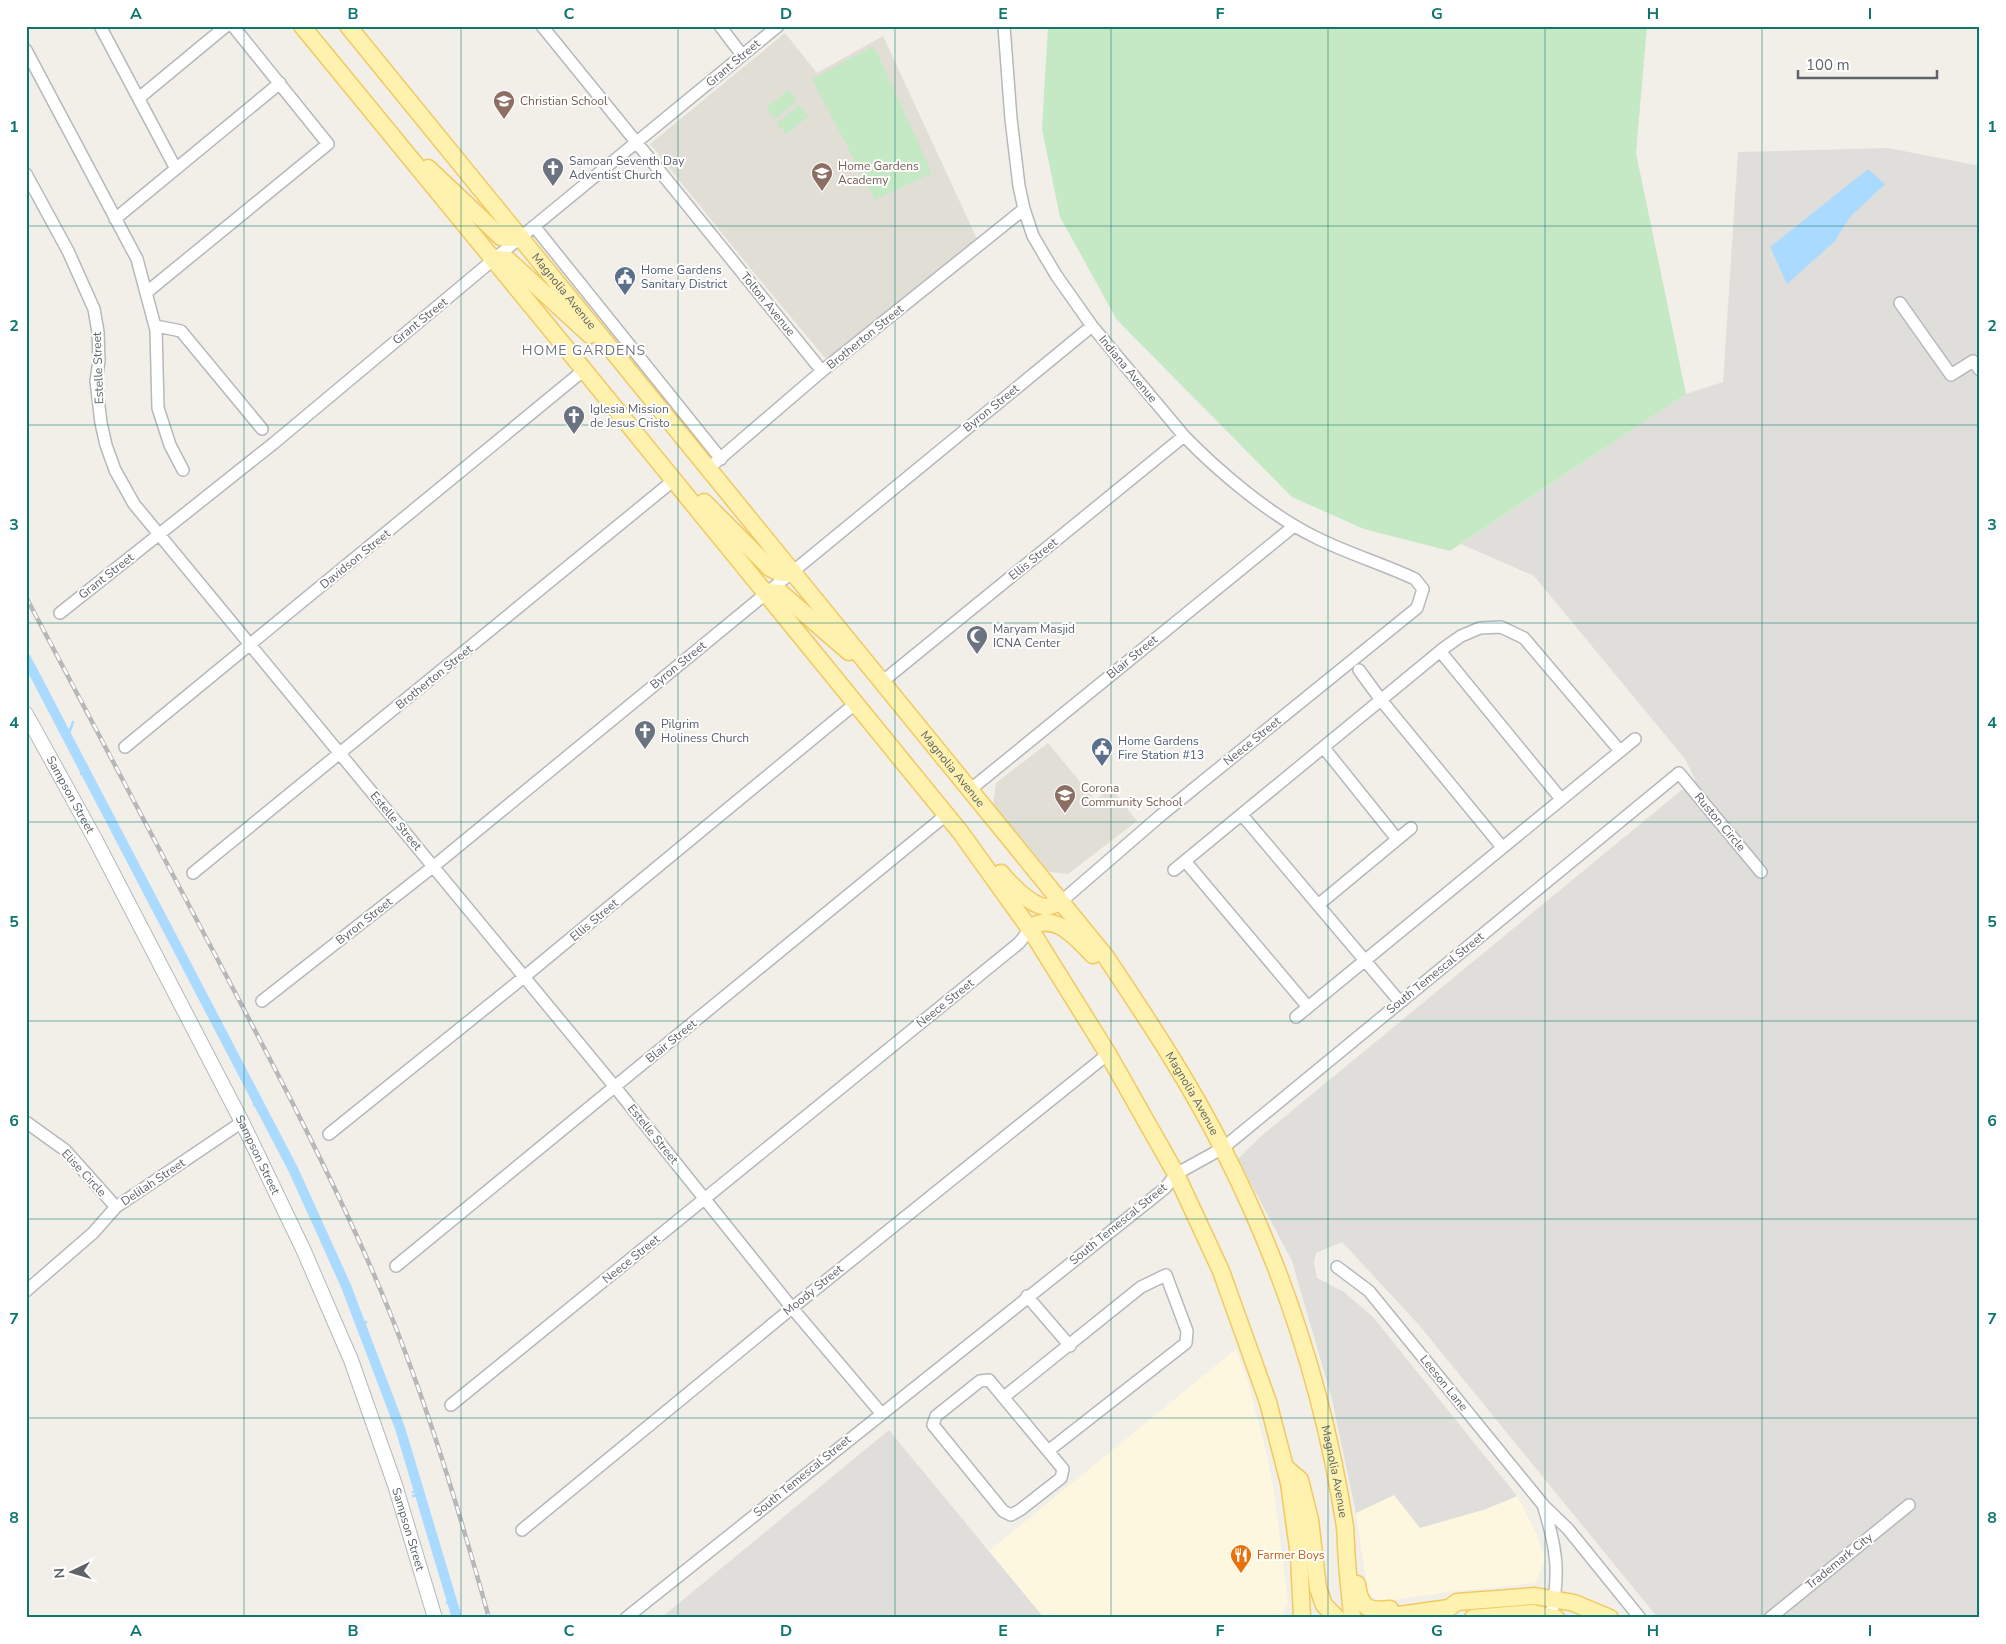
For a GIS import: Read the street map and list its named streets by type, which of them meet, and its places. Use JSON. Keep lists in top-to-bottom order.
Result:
{
  "streets": {
    "main road": ["Magnolia Avenue"],
    "street": [
      "Grant Street",
      "Tolton Avenue",
      "Brotherton Street",
      "Estelle Street",
      "Indiana Avenue",
      "Byron Street",
      "Davidson Street",
      "Ellis Street",
      "Blair Street",
      "Neece Street",
      "Sampson Street",
      "Ruston Circle",
      "South Temescal Street",
      "Elise Circle",
      "Delilah Street",
      "Moody Street",
      "Leeson Lane",
      "Trademark City"
    ]
  },
  "crossings": [
    ["Grant Street", "Magnolia Avenue"],
    ["Grant Street", "Tolton Avenue"],
    ["Grant Street", "Estelle Street"],
    ["Magnolia Avenue", "Brotherton Street"],
    ["Magnolia Avenue", "Byron Street"],
    ["Magnolia Avenue", "Ellis Street"],
    ["Magnolia Avenue", "Blair Street"],
    ["Magnolia Avenue", "Neece Street"],
    ["Magnolia Avenue", "South Temescal Street"],
    ["Tolton Avenue", "Brotherton Street"],
    ["Brotherton Street", "Estelle Street"],
    ["Brotherton Street", "Indiana Avenue"],
    ["Estelle Street", "Byron Street"],
    ["Estelle Street", "Davidson Street"],
    ["Estelle Street", "Ellis Street"],
    ["Estelle Street", "Blair Street"],
    ["Estelle Street", "Neece Street"],
    ["Estelle Street", "South Temescal Street"],
    ["Estelle Street", "Moody Street"],
    ["Indiana Avenue", "Byron Street"],
    ["Indiana Avenue", "Ellis Street"],
    ["Indiana Avenue", "Blair Street"],
    ["Indiana Avenue", "Neece Street"],
    ["Sampson Street", "Delilah Street"],
    ["Ruston Circle", "South Temescal Street"],
    ["Elise Circle", "Delilah Street"]
  ],
  "districts": ["HOME GARDENS"],
  "places": {
    "school or university": ["Christian School", "Home Gardens Academy", "Corona Community School"],
    "church": ["Samoan Seventh Day Adventist Church", "Iglesia Mission de Jesus Cristo", "Pilgrim Holiness Church"],
    "public building": ["Home Gardens Sanitary District", "Home Gardens Fire Station #13"],
    "mosque": ["Maryam Masjid ICNA Center"],
    "restaurant": ["Farmer Boys"]
  },
  "scale_bar": "100 m",
  "north": "left",
  "grid": {
    "columns": [
      "A",
      "B",
      "C",
      "D",
      "E",
      "F",
      "G",
      "H",
      "I"
    ],
    "rows": [
      "1",
      "2",
      "3",
      "4",
      "5",
      "6",
      "7",
      "8"
    ]
  }
}
